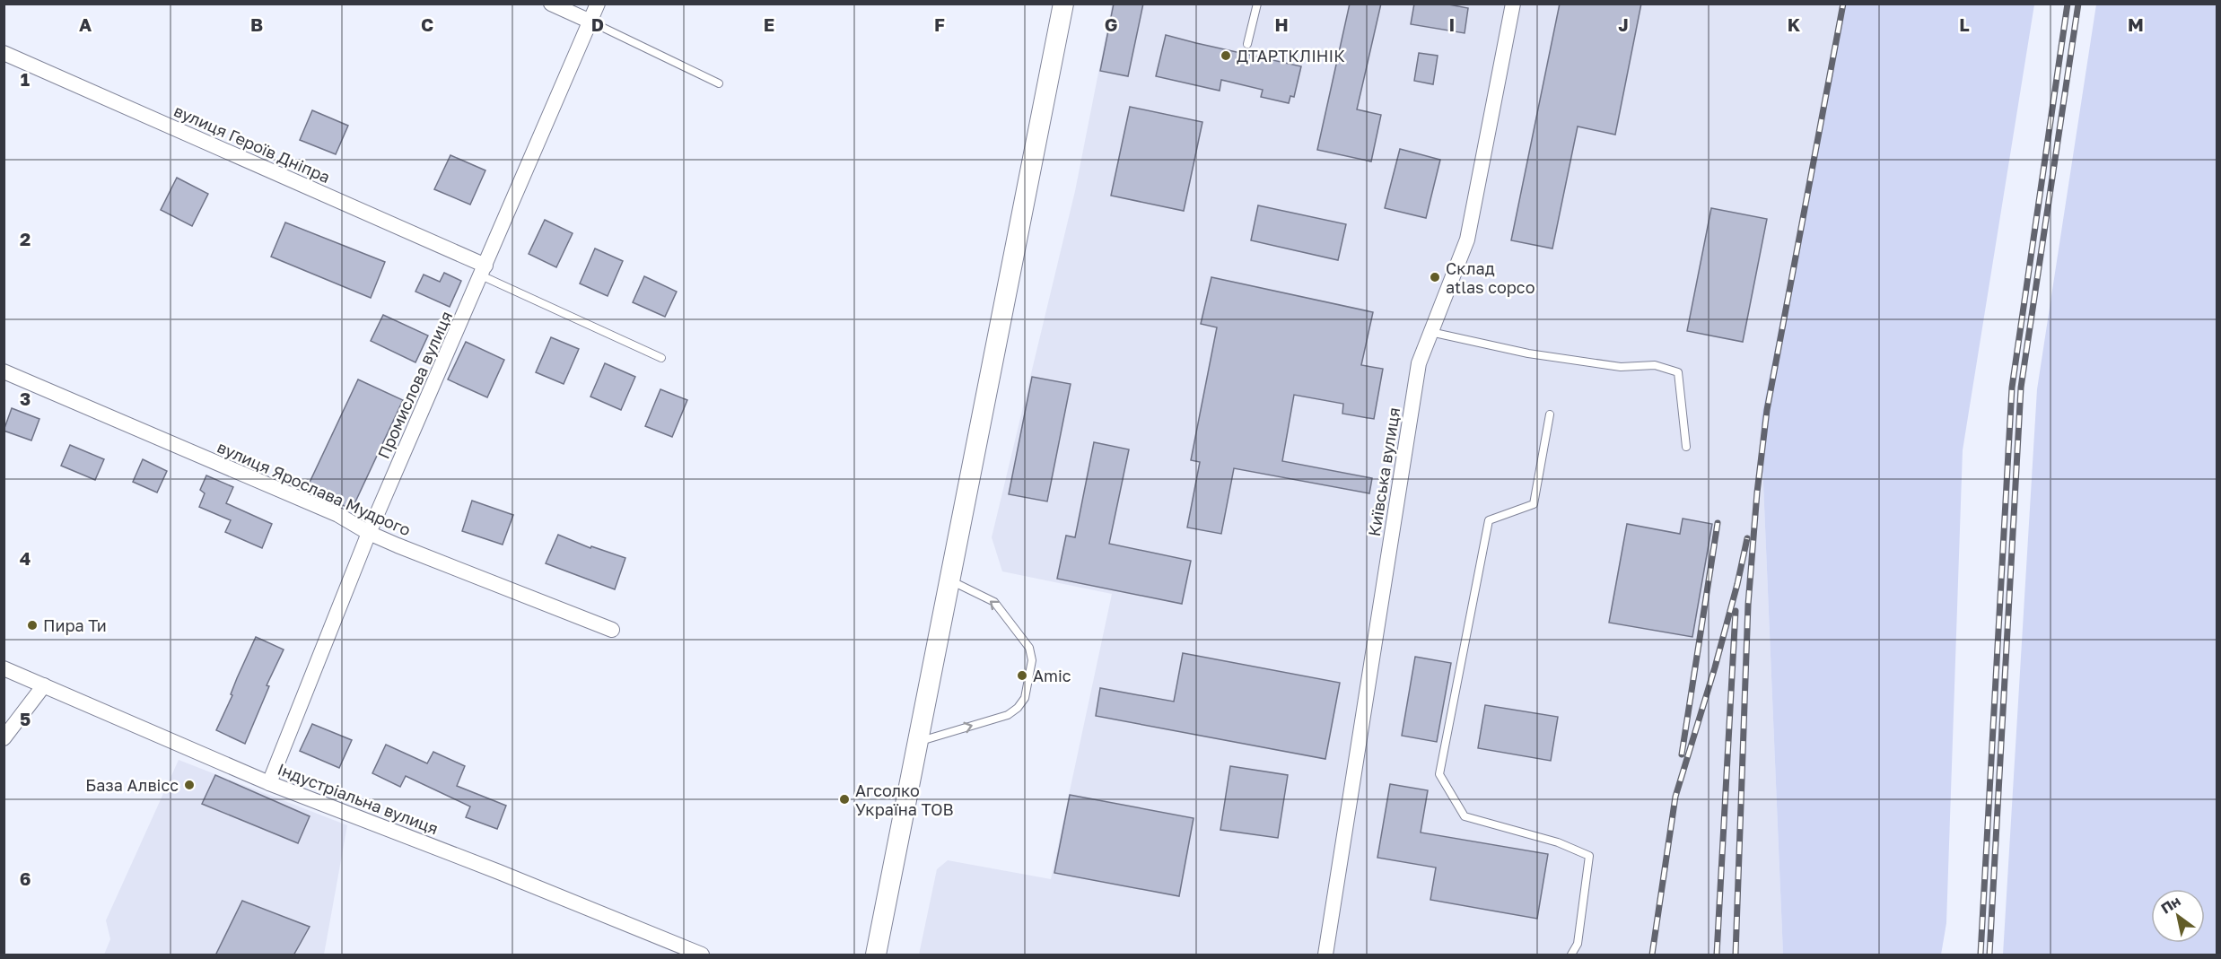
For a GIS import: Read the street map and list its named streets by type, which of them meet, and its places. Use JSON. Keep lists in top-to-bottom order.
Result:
{
  "streets": {
    "street": [
      "вулиця Героїв Дніпра",
      "Промислова вулиця",
      "Київська вулиця",
      "вулиця Ярослава Мудрого",
      "Індустріальна вулиця"
    ]
  },
  "crossings": [
    ["вулиця Героїв Дніпра", "Промислова вулиця"],
    ["Промислова вулиця", "вулиця Ярослава Мудрого"],
    ["Промислова вулиця", "Індустріальна вулиця"]
  ],
  "places": [
    "ДТАРТКЛІНІК",
    "Склад atlas copco",
    "Пира Ти",
    "Amic",
    "База Алвісс",
    "Агсолко Україна ТОВ"
  ],
  "north": "top left",
  "grid": {
    "columns": [
      "A",
      "B",
      "C",
      "D",
      "E",
      "F",
      "G",
      "H",
      "I",
      "J",
      "K",
      "L",
      "M"
    ],
    "rows": [
      "1",
      "2",
      "3",
      "4",
      "5",
      "6"
    ]
  }
}
